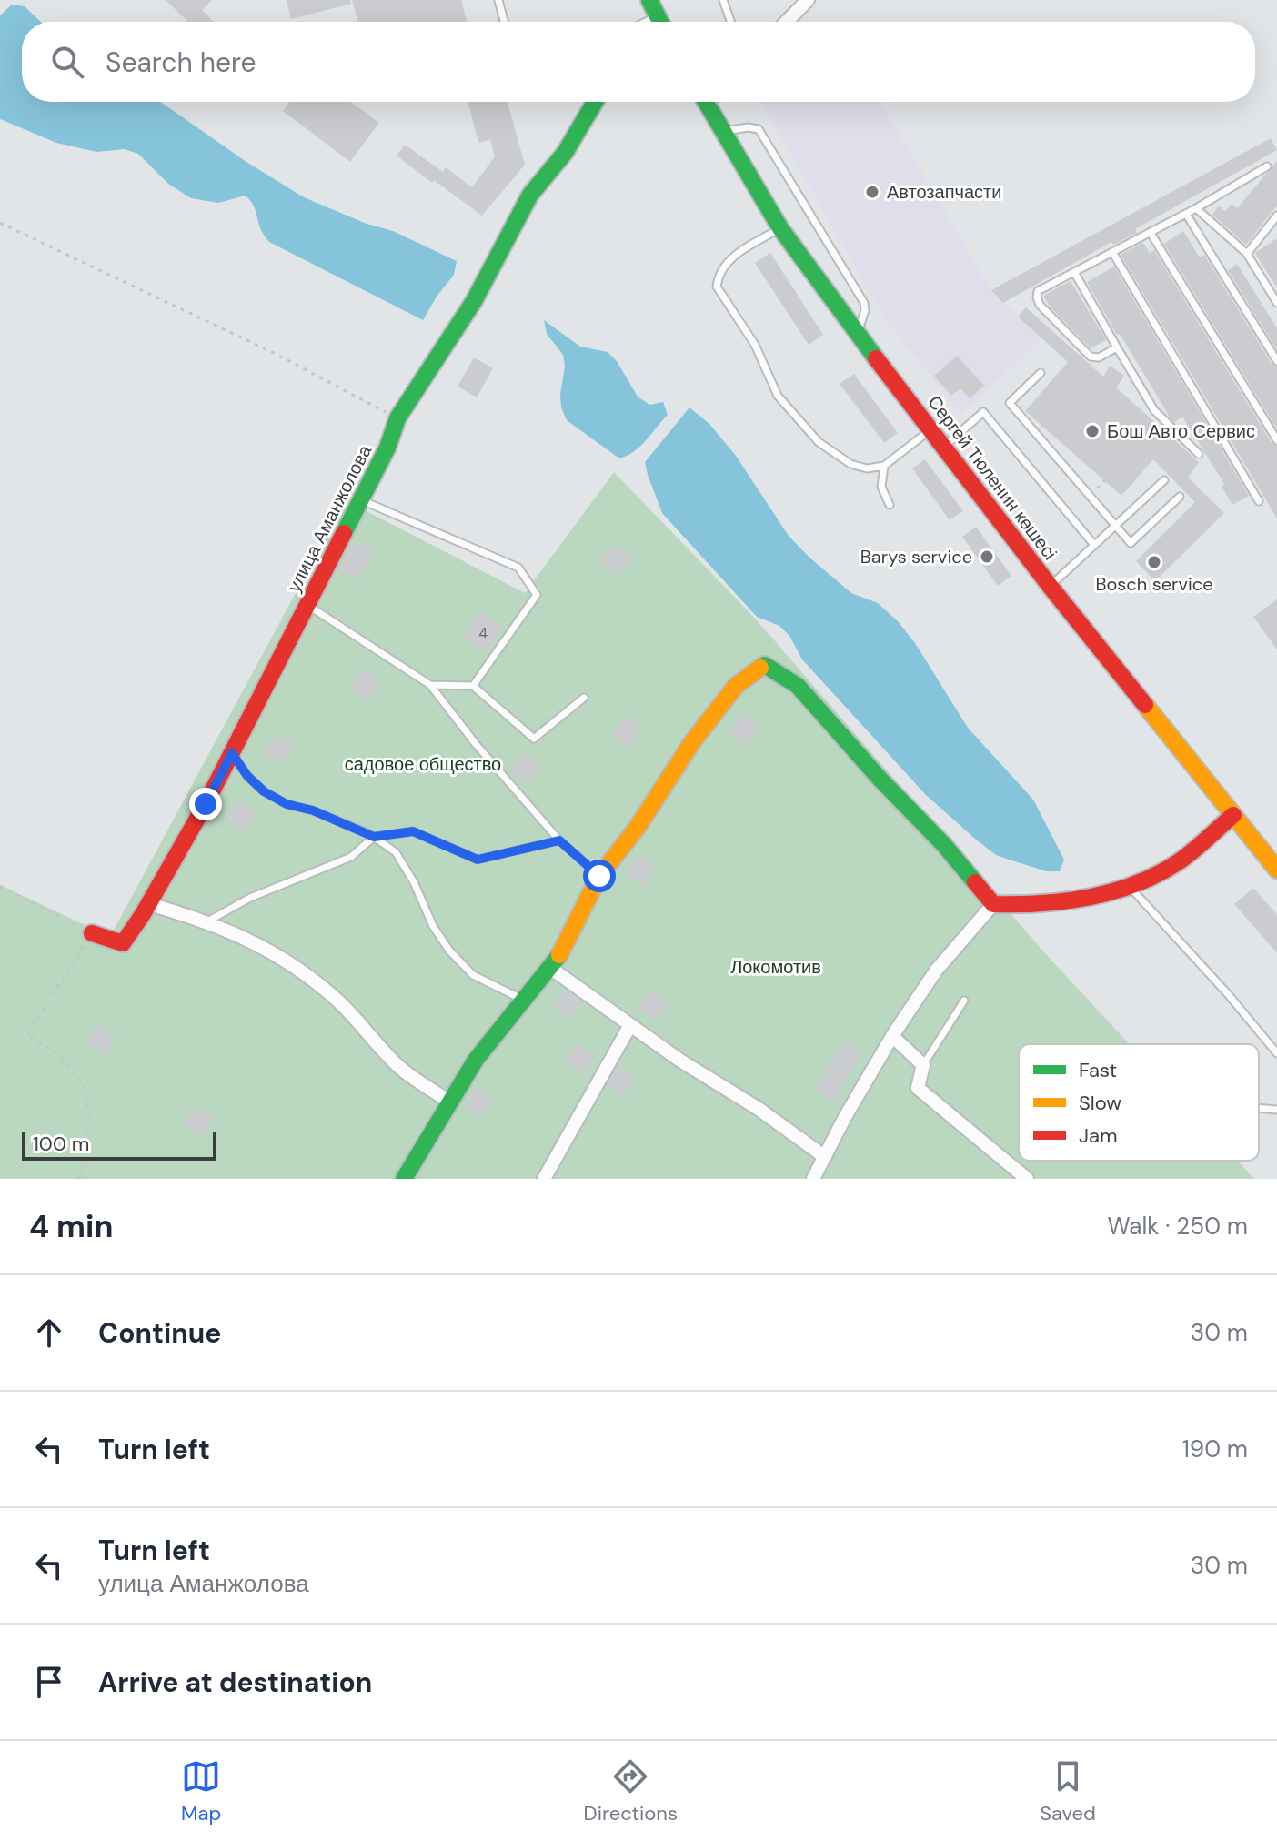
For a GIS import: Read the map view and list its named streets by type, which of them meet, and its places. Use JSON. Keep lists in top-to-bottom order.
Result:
{
  "streets": {
    "street": ["Сергей Тюленин көшесі", "улица Аманжолова"]
  },
  "parks": ["садовое общество", "Локомотив"],
  "places": [
    "Автозапчасти",
    "Бош Авто Сервис",
    "Barys service",
    "Bosch service"
  ],
  "house_numbers": ["4"],
  "legend": ["Fast", "Slow", "Jam"],
  "scale_bar": "100 m",
  "page": {
    "search": "Search here",
    "scale": "100 m",
    "heading": ["4 min", "Walk · 250 m"],
    "list": [
      ["Continue", "30 m"],
      ["Turn left", "190 m"],
      ["Turn left", "улица Аманжолова", "30 m"],
      "Arrive at destination"
    ],
    "nav": ["Map", "Directions", "Saved"]
  }
}
